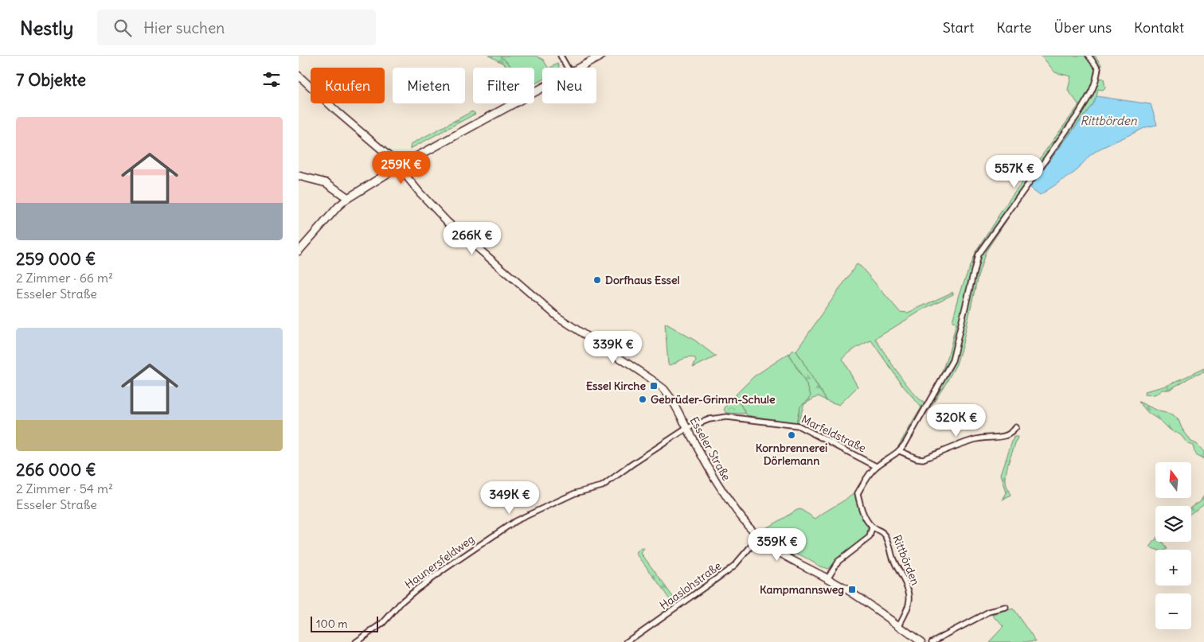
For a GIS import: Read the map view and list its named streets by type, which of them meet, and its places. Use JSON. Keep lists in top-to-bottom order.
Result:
{
  "streets": {
    "main road": ["Esseler Straße"],
    "street": [
      "Marfeldstraße",
      "Rittbörden",
      "Haunersfeldweg",
      "Haaslohstraße"
    ]
  },
  "crossings": [
    ["Marfeldstraße", "Esseler Straße"],
    ["Marfeldstraße", "Rittbörden"],
    ["Marfeldstraße", "Haunersfeldweg"],
    ["Esseler Straße", "Rittbörden"],
    ["Esseler Straße", "Haunersfeldweg"],
    ["Esseler Straße", "Haaslohstraße"]
  ],
  "water": ["Rittbörden"],
  "places": {
    "other": ["Dorfhaus Essel", "Gebrüder-Grimm-Schule", "Kornbrennerei Dörlemann"],
    "transit": ["Essel Kirche", "Kampmannsweg"]
  },
  "scale_bar": "100 m",
  "north": "top",
  "page": {
    "header": "Nestly",
    "search": "Hier suchen",
    "nav": [
      "Start",
      "Karte",
      "Über uns",
      "Kontakt"
    ],
    "heading": "7 Objekte",
    "chip": [
      "Kaufen",
      "Mieten",
      "Filter",
      "Neu"
    ],
    "list": [
      {
        "name": "259 000 €",
        "note": "2 Zimmer · 66 m² · Esseler Straße"
      },
      {
        "name": "266 000 €",
        "note": "2 Zimmer · 54 m² · Esseler Straße"
      }
    ],
    "price": [
      "259K €",
      "557K €",
      "266K €",
      "339K €",
      "320K €",
      "349K €",
      "359K €"
    ],
    "map_buttons": ["+", "−"],
    "scale": "100 m"
  }
}
